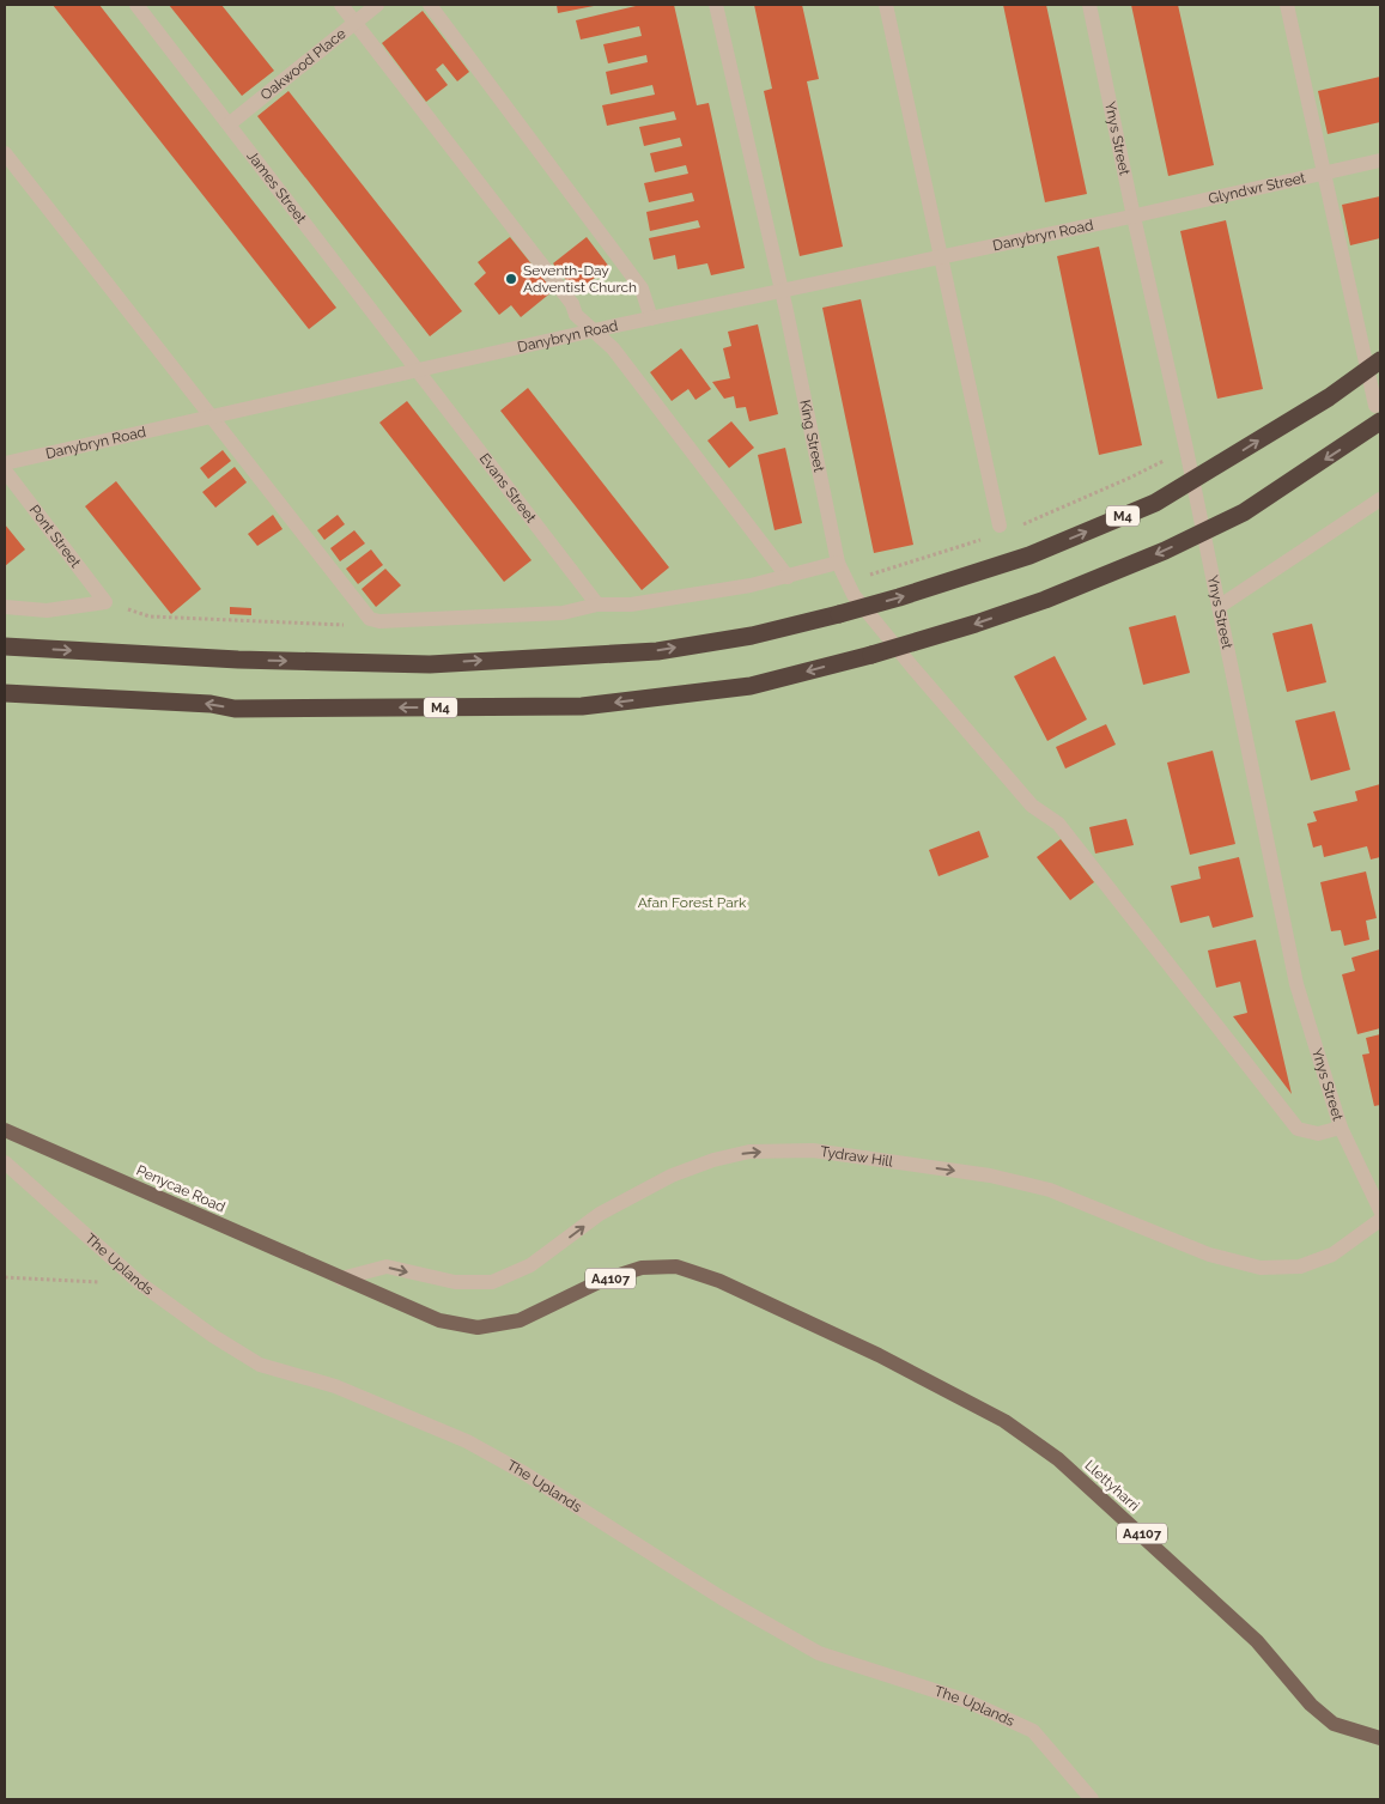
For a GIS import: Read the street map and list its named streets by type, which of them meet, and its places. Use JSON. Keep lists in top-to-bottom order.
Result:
{
  "streets": {
    "highway": ["M4"],
    "main road": ["Penycae Road", "A4107", "Llettyharri"],
    "street": [
      "Oakwood Place",
      "Ynys Street",
      "James Street",
      "Glyndwr Street",
      "Danybryn Road",
      "King Street",
      "Evans Street",
      "Pont Street",
      "Tydraw Hill",
      "The Uplands"
    ]
  },
  "crossings": [
    ["Oakwood Place", "James Street"],
    ["Ynys Street", "Glyndwr Street"],
    ["Ynys Street", "Danybryn Road"],
    ["Ynys Street", "King Street"],
    ["James Street", "Danybryn Road"],
    ["James Street", "Evans Street"],
    ["Glyndwr Street", "Danybryn Road"],
    ["Danybryn Road", "King Street"],
    ["Danybryn Road", "Evans Street"],
    ["Tydraw Hill", "Penycae Road"],
    ["Tydraw Hill", "Llettyharri"],
    ["Penycae Road", "Llettyharri"]
  ],
  "one_way": ["Tydraw Hill"],
  "parks": ["Afan Forest Park"],
  "places": ["Seventh-Day Adventist Church"]
}
